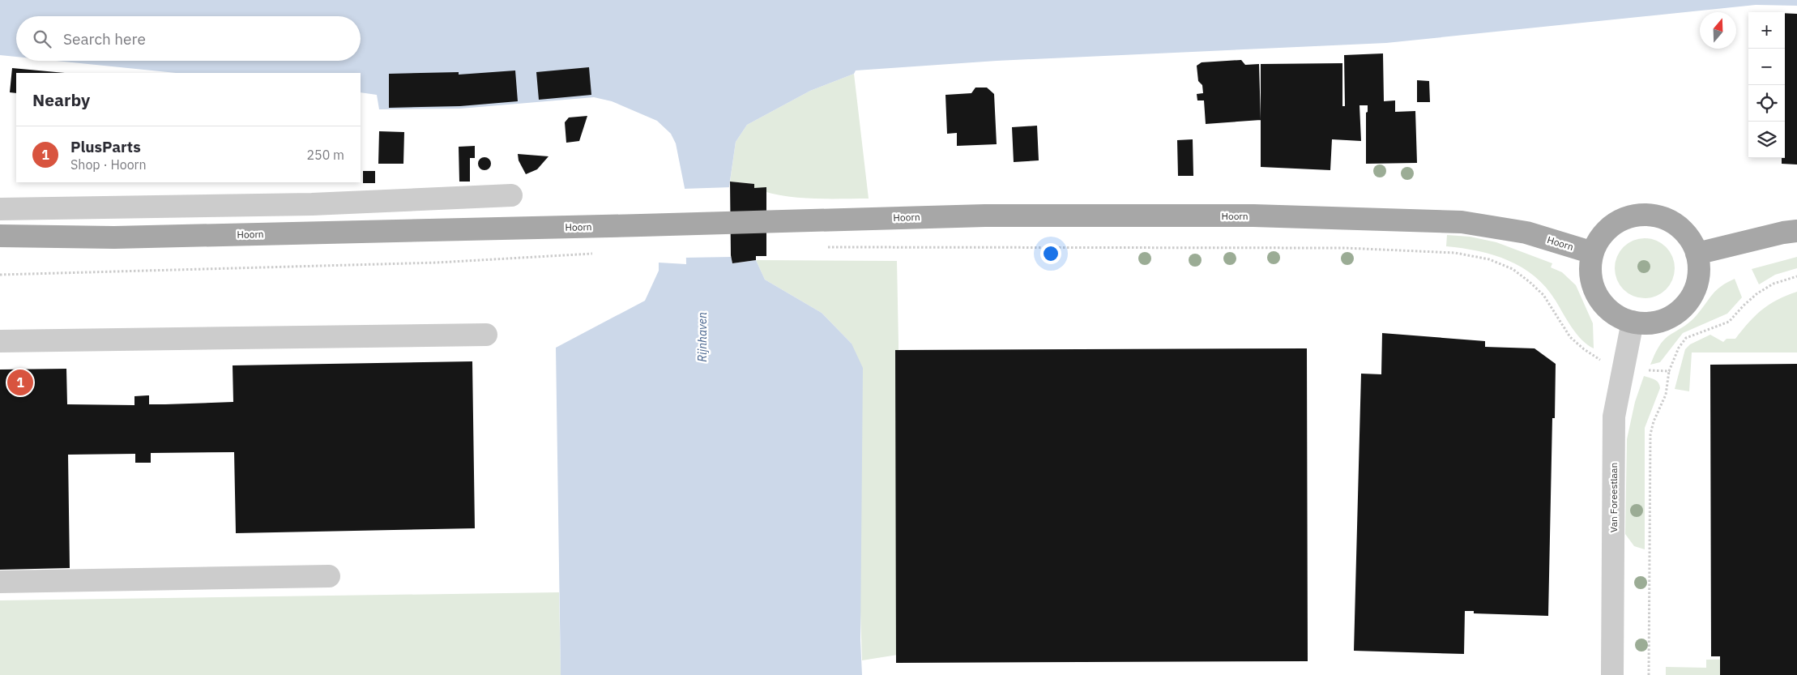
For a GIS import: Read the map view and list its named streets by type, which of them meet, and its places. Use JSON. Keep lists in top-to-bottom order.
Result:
{
  "streets": {
    "main road": ["Hoorn"],
    "street": ["Van Foreestlaan"]
  },
  "crossings": [
    ["Hoorn", "Van Foreestlaan"]
  ],
  "water": ["Rijnhaven"],
  "north": "top",
  "page": {
    "map_buttons": ["+", "−"],
    "search": "Search here",
    "heading": "Nearby",
    "list": [
      {
        "mark": "1",
        "name": "PlusParts",
        "note": "Shop · Hoorn",
        "value": "250 m"
      }
    ],
    "pins": "1"
  }
}
